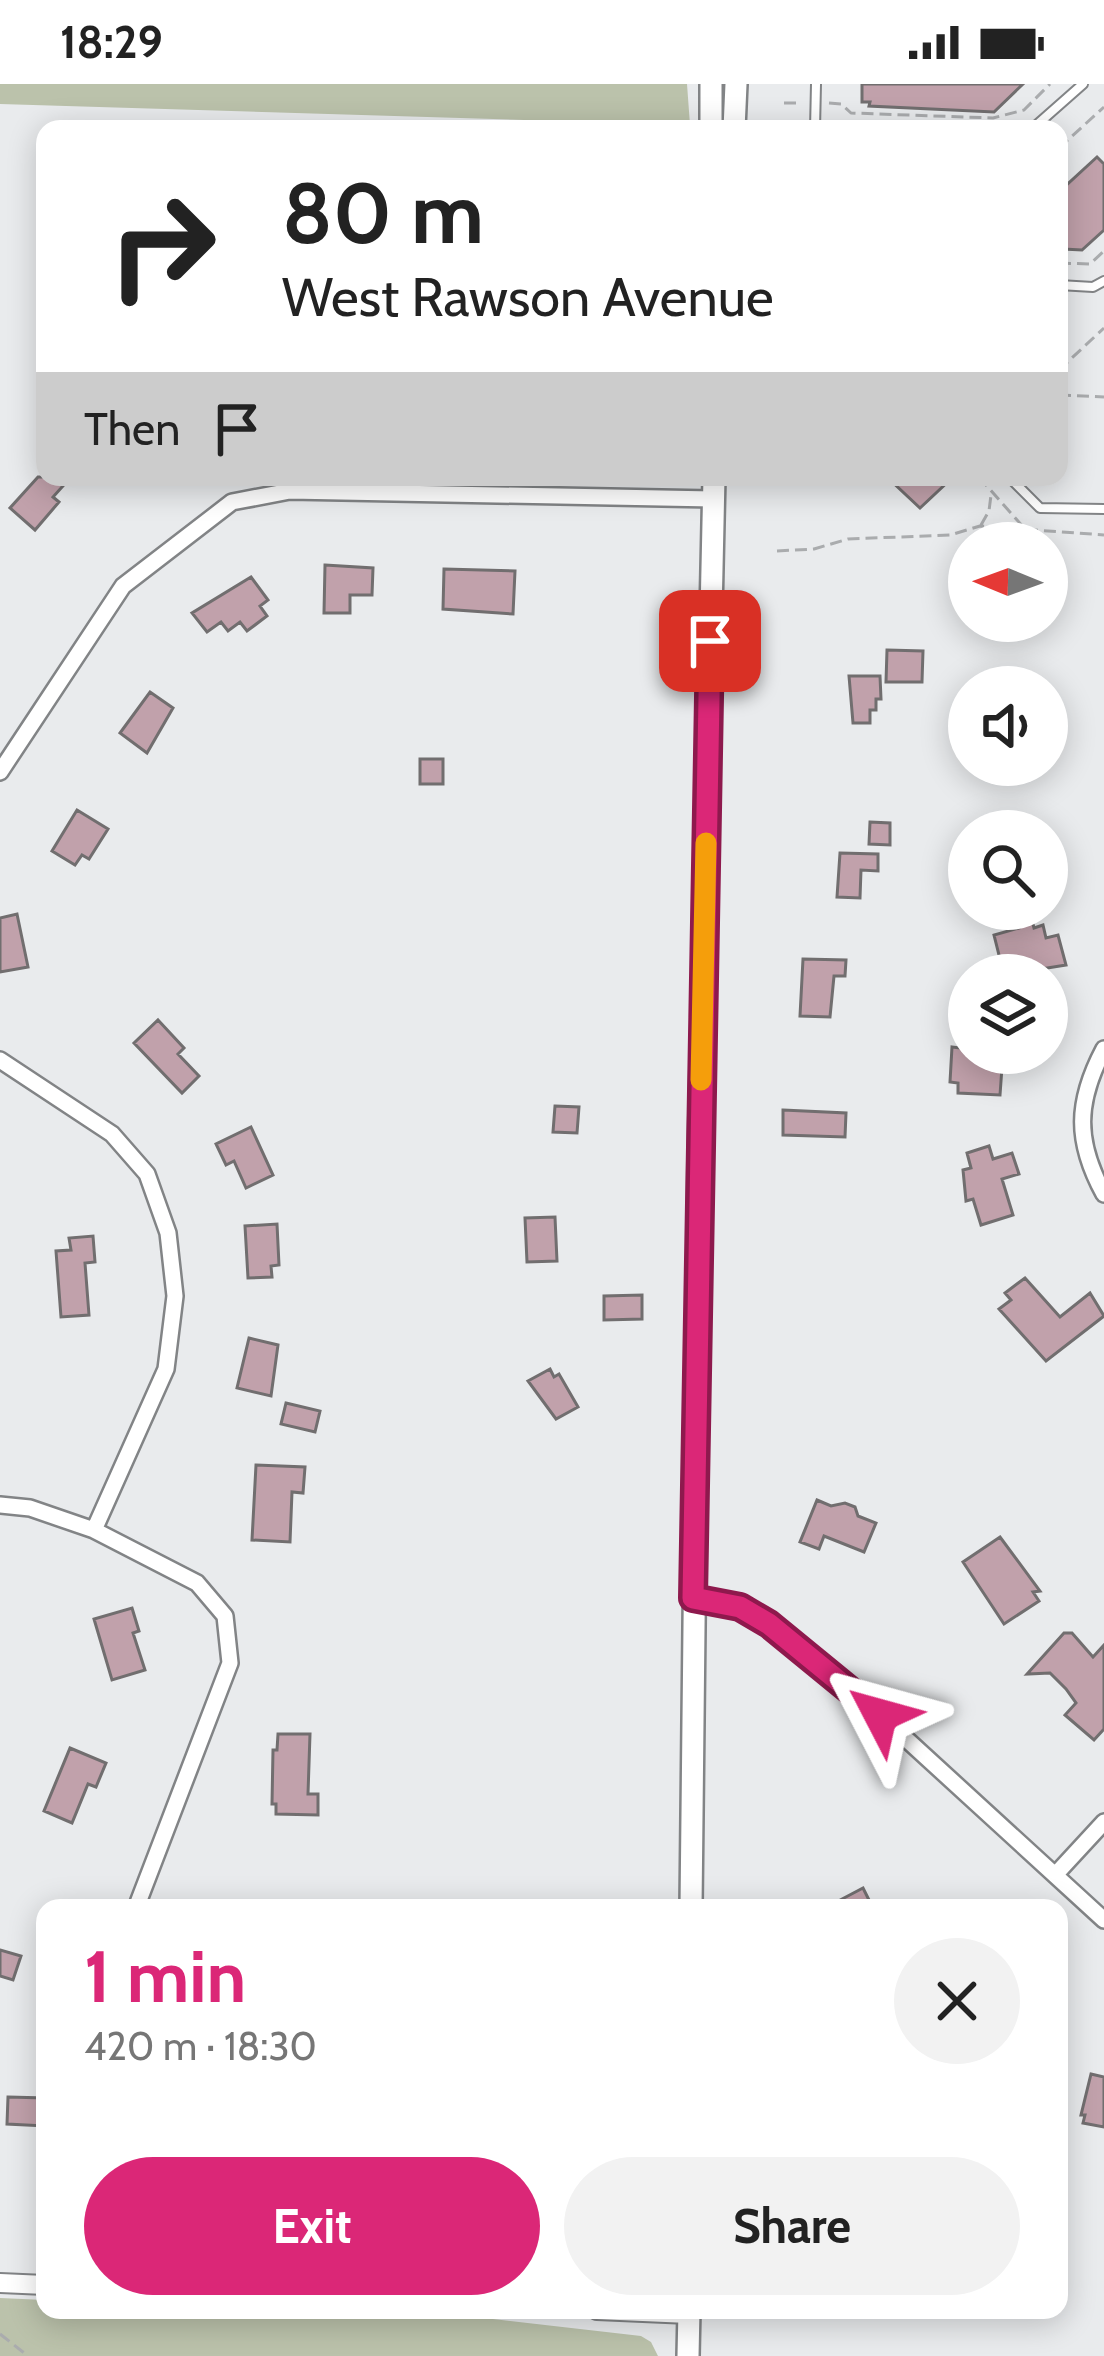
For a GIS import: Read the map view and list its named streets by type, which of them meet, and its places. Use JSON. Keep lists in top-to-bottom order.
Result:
{
  "north": "left",
  "page": {
    "status": "18:29",
    "turn": ["80 m", "West Rawson Avenue"],
    "then": "Then",
    "heading": ["1 min", "420 m · 18:30"],
    "buttons": ["Exit", "Share"]
  }
}
